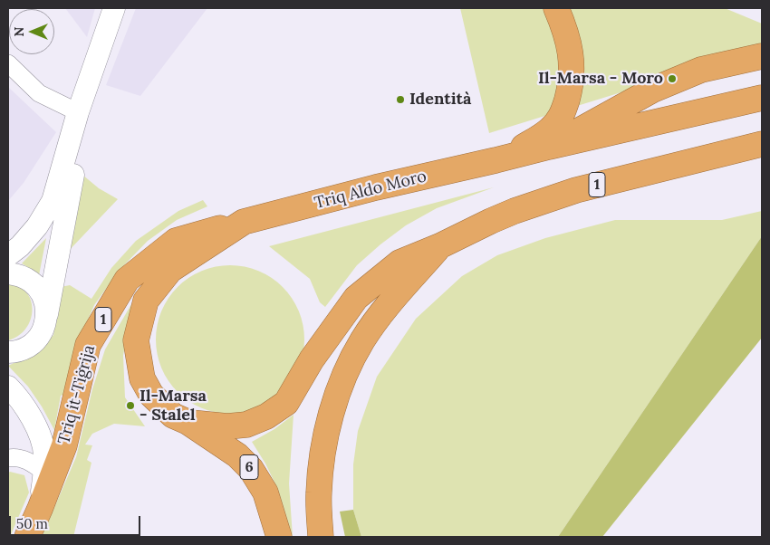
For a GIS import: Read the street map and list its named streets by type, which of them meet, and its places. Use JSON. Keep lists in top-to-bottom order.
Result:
{
  "streets": {
    "highway": [
      "1",
      "Triq Aldo Moro",
      "Triq it-Tiġrija",
      "6"
    ]
  },
  "crossings": [
    ["Triq Aldo Moro", "Triq it-Tiġrija"],
    ["Triq Aldo Moro", "6"]
  ],
  "places": ["Il-Marsa - Moro", "Identità", "Il-Marsa - Stalel"],
  "scale_bar": "50 m",
  "north": "left"
}
